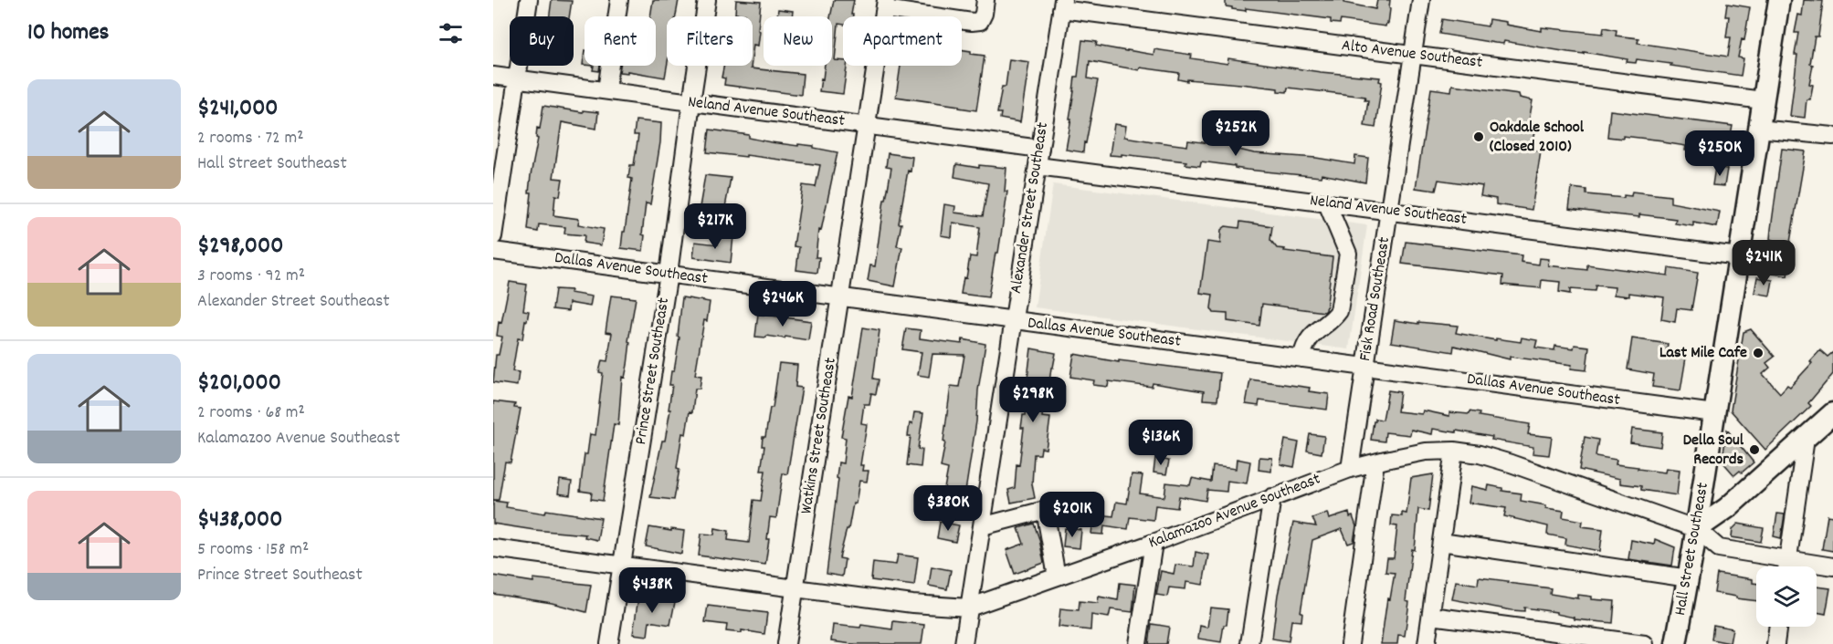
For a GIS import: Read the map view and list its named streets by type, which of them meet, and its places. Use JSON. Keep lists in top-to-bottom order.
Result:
{
  "streets": {
    "main road": ["Hall Street Southeast"],
    "street": [
      "Alto Avenue Southeast",
      "Neland Avenue Southeast",
      "Alexander Street Southeast",
      "Dallas Avenue Southeast",
      "Fisk Road Southeast",
      "Prince Street Southeast",
      "Watkins Street Southeast",
      "Kalamazoo Avenue Southeast"
    ]
  },
  "crossings": [
    ["Alto Avenue Southeast", "Alexander Street Southeast"],
    ["Alto Avenue Southeast", "Fisk Road Southeast"],
    ["Alto Avenue Southeast", "Hall Street Southeast"],
    ["Neland Avenue Southeast", "Alexander Street Southeast"],
    ["Neland Avenue Southeast", "Fisk Road Southeast"],
    ["Neland Avenue Southeast", "Prince Street Southeast"],
    ["Neland Avenue Southeast", "Watkins Street Southeast"],
    ["Neland Avenue Southeast", "Hall Street Southeast"],
    ["Alexander Street Southeast", "Dallas Avenue Southeast"],
    ["Alexander Street Southeast", "Kalamazoo Avenue Southeast"],
    ["Dallas Avenue Southeast", "Fisk Road Southeast"],
    ["Dallas Avenue Southeast", "Prince Street Southeast"],
    ["Dallas Avenue Southeast", "Watkins Street Southeast"],
    ["Dallas Avenue Southeast", "Hall Street Southeast"],
    ["Fisk Road Southeast", "Kalamazoo Avenue Southeast"],
    ["Prince Street Southeast", "Kalamazoo Avenue Southeast"],
    ["Watkins Street Southeast", "Kalamazoo Avenue Southeast"],
    ["Kalamazoo Avenue Southeast", "Hall Street Southeast"]
  ],
  "places": ["Oakdale School (Closed 2010)", "Last Mile Cafe", "Della Soul Records"],
  "page": {
    "heading": "10 homes",
    "chip": [
      "Buy",
      "Rent",
      "Filters",
      "New",
      "Apartment"
    ],
    "list": [
      {
        "name": "$241,000",
        "note": "2 rooms · 72 m² · Hall Street Southeast"
      },
      {
        "name": "$298,000",
        "note": "3 rooms · 92 m² · Alexander Street Southeast"
      },
      {
        "name": "$201,000",
        "note": "2 rooms · 68 m² · Kalamazoo Avenue Southeast"
      },
      {
        "name": "$438,000",
        "note": "5 rooms · 158 m² · Prince Street Southeast"
      }
    ],
    "price": [
      "$252K",
      "$250K",
      "$217K",
      "$241K",
      "$246K",
      "$298K",
      "$136K",
      "$380K",
      "$201K",
      "$438K"
    ]
  }
}
